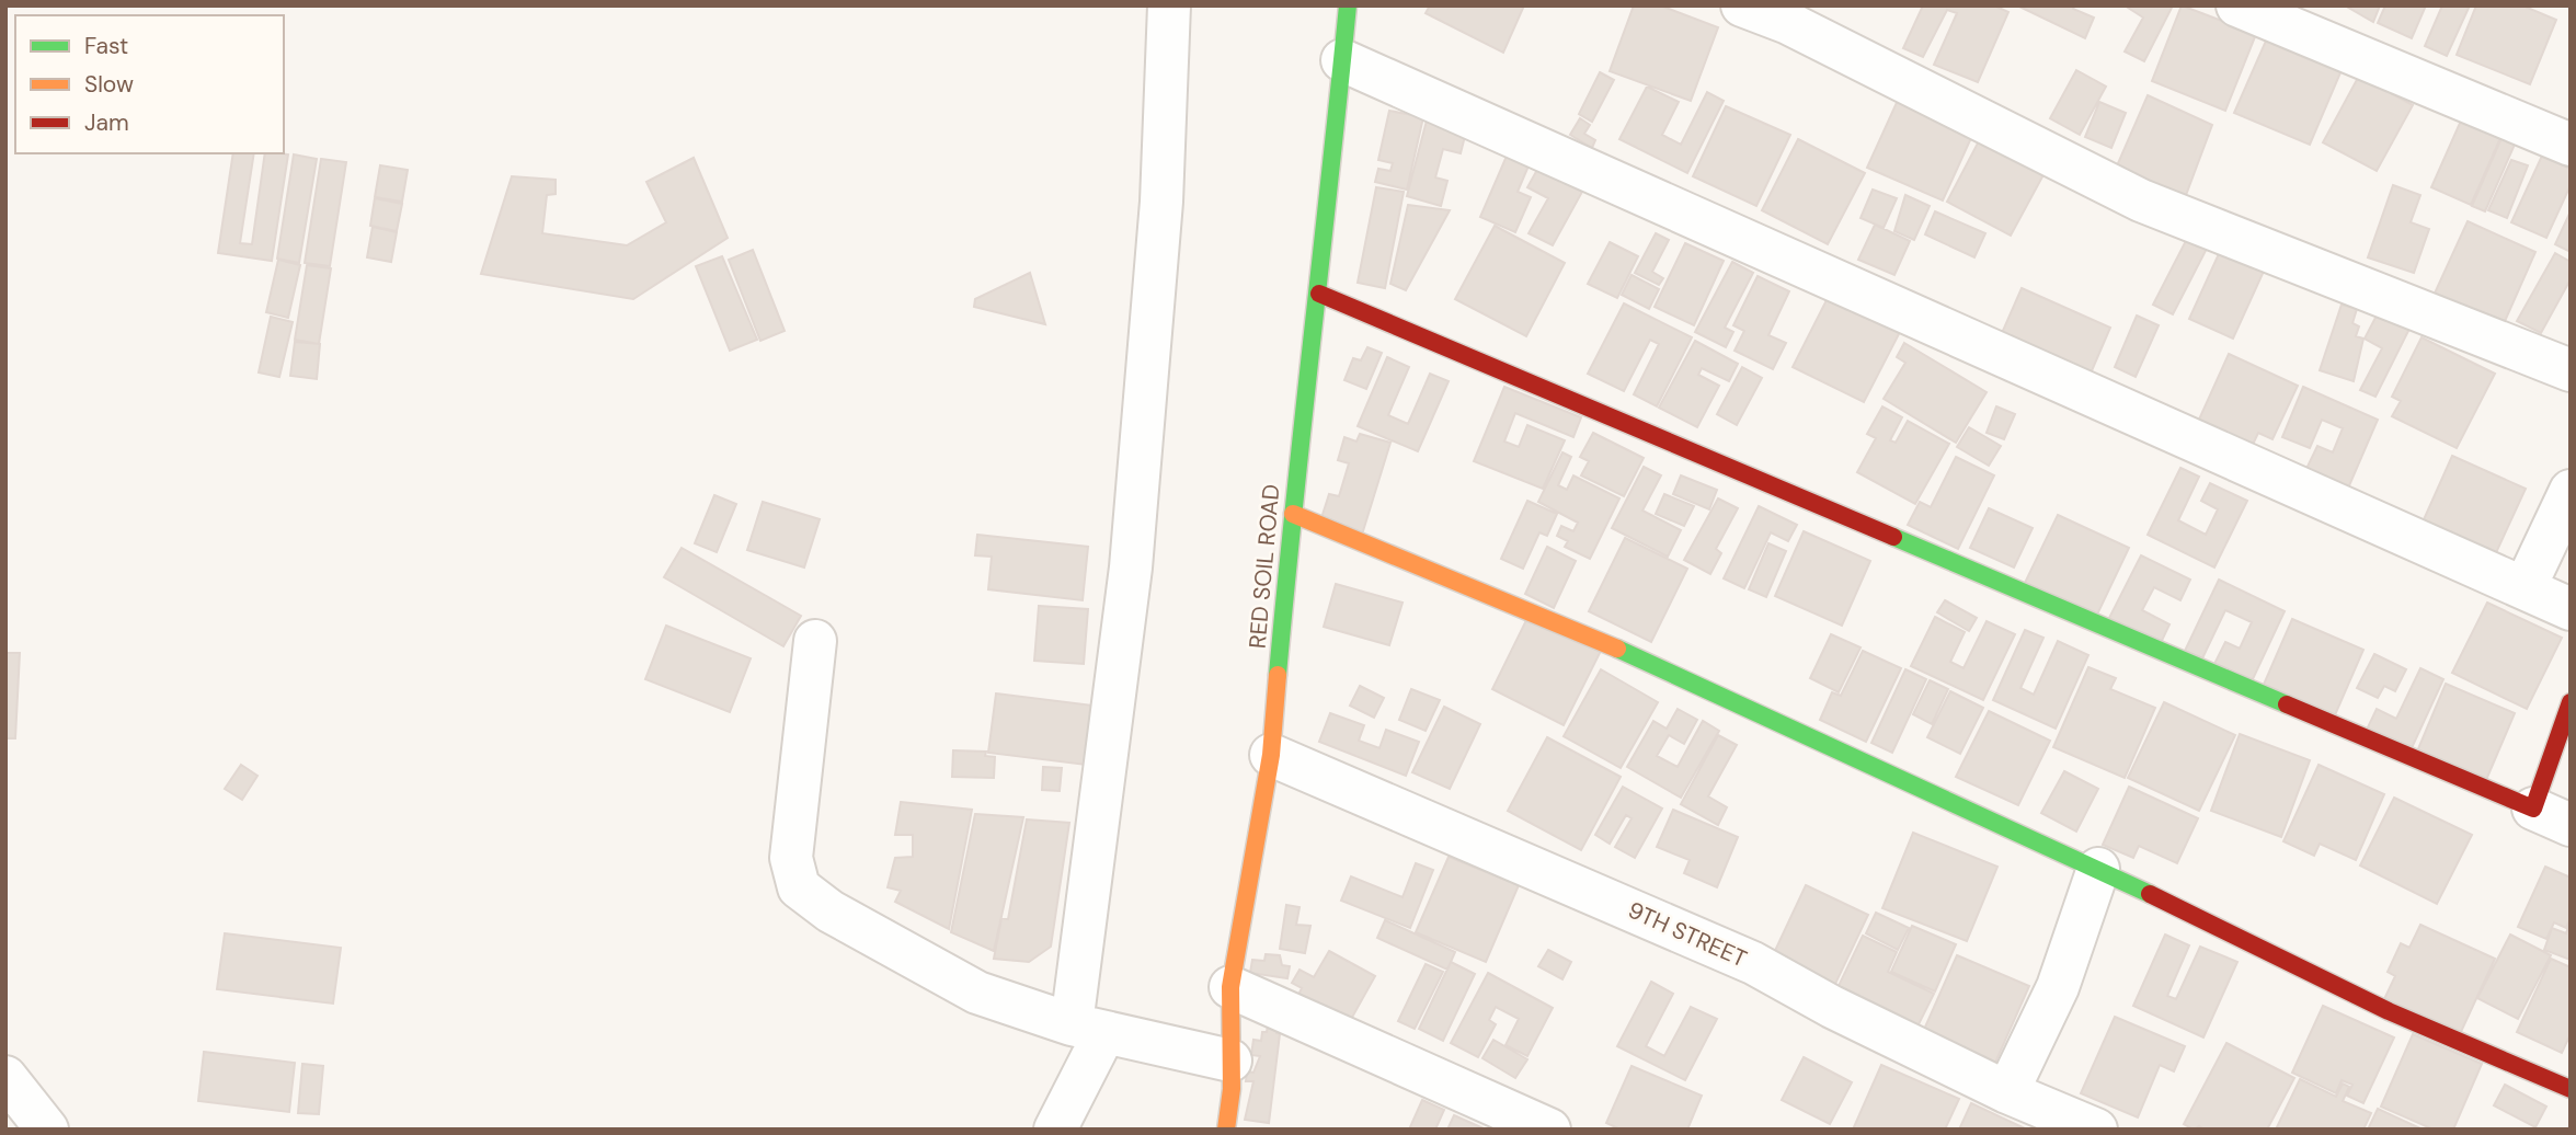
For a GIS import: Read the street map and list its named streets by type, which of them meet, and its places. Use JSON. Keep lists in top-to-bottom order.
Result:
{
  "streets": {
    "street": ["RED SOIL ROAD", "9TH STREET"]
  },
  "crossings": [
    ["RED SOIL ROAD", "9TH STREET"]
  ],
  "legend": ["Fast", "Slow", "Jam"]
}
